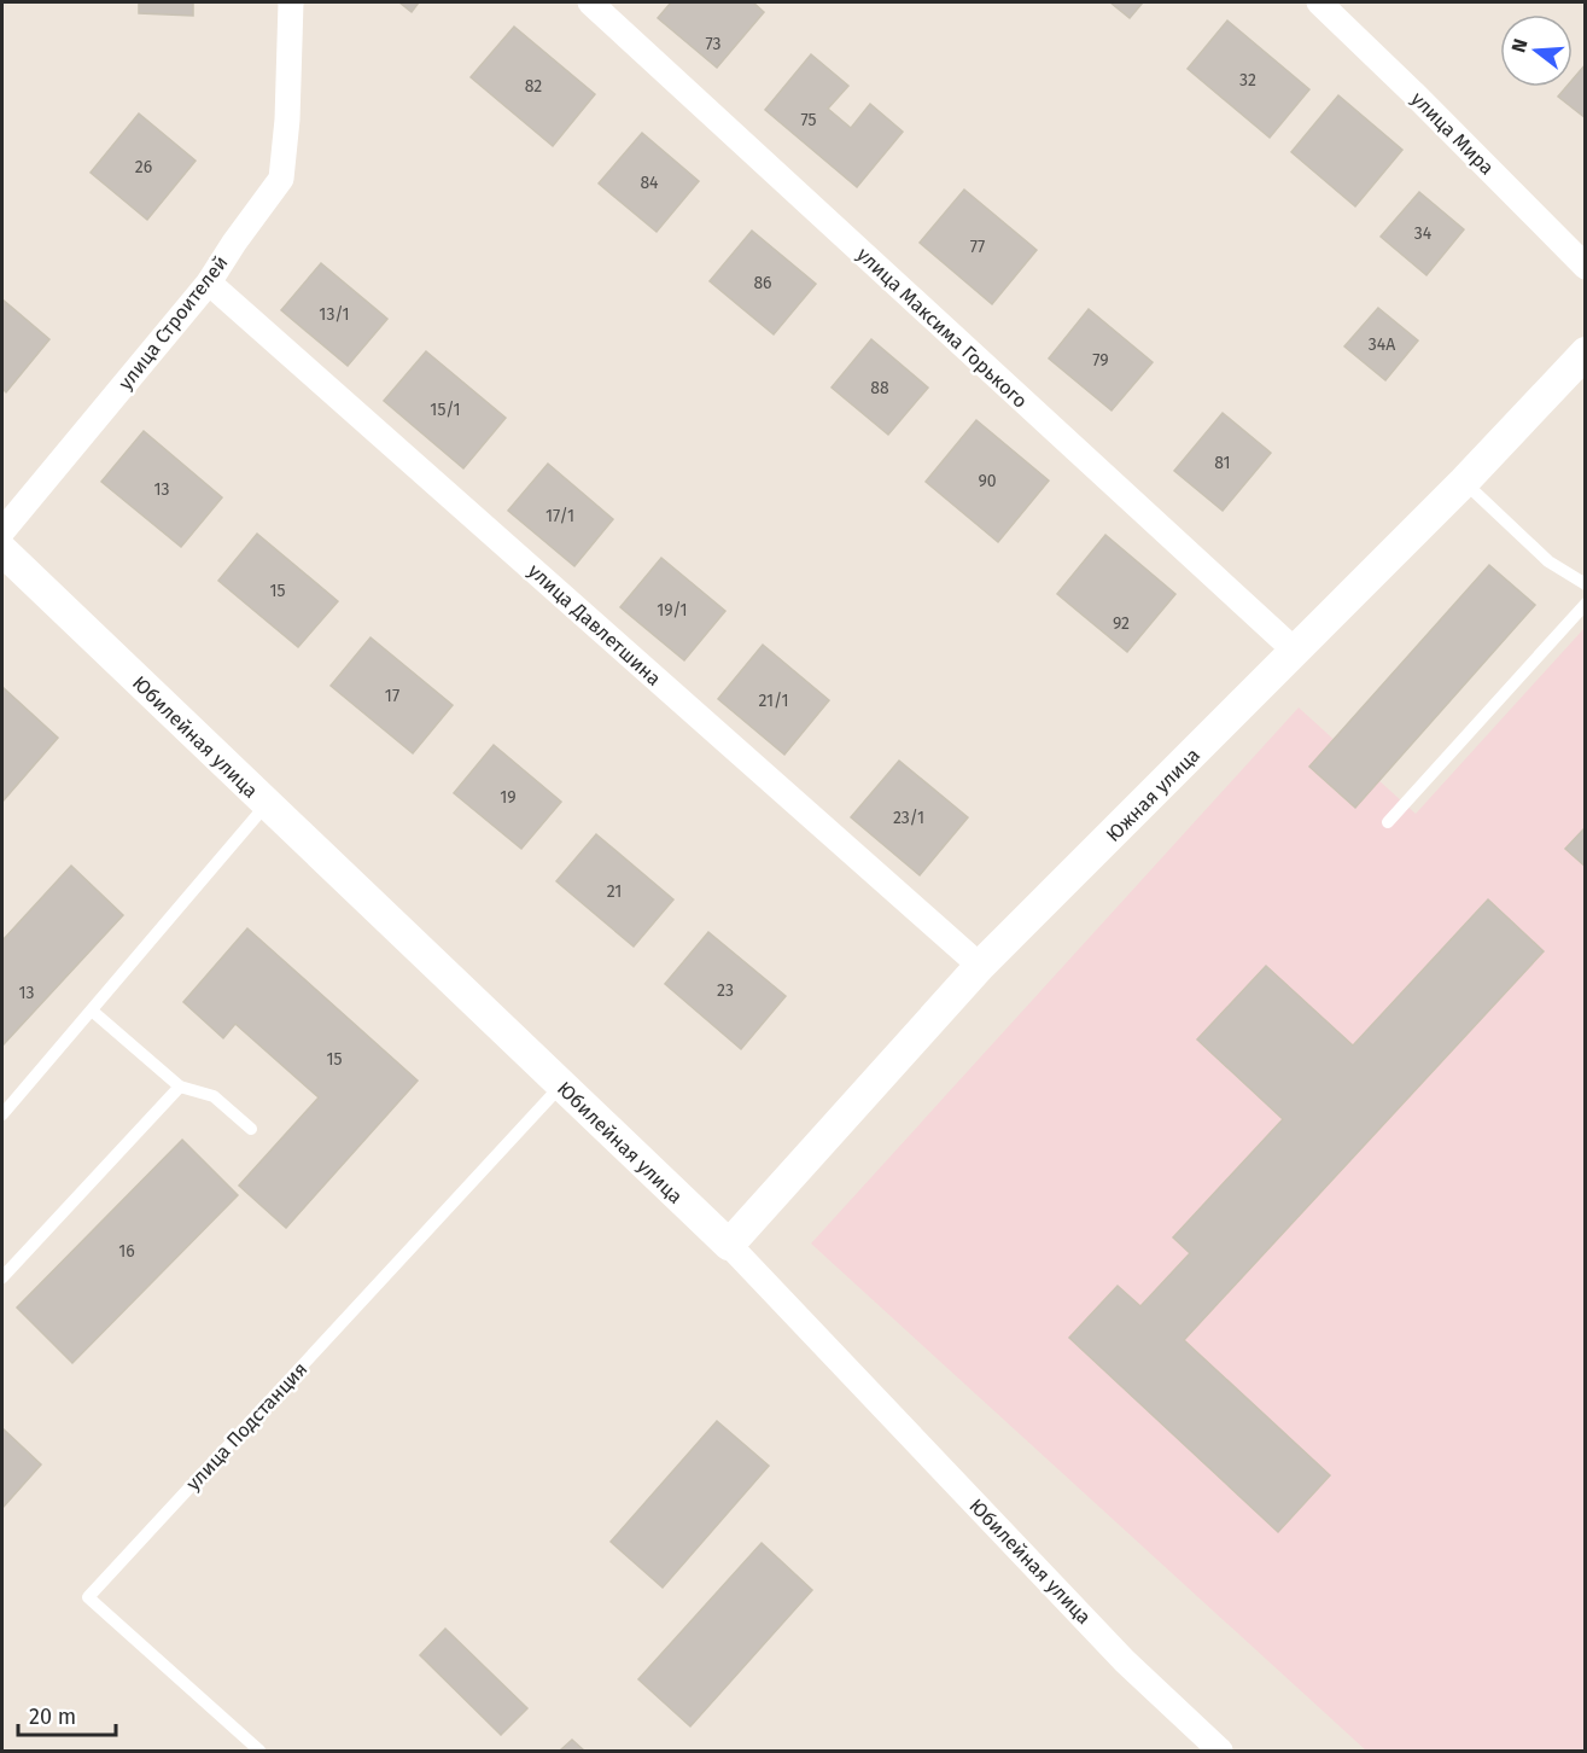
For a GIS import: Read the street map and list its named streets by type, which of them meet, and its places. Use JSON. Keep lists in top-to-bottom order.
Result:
{
  "streets": {
    "street": [
      "улица Мира",
      "улица Строителей",
      "улица Максима Горького",
      "улица Давлетшина",
      "Юбилейная улица",
      "Южная улица"
    ],
    "lane": ["улица Подстанция"]
  },
  "crossings": [
    ["улица Строителей", "улица Давлетшина"],
    ["улица Максима Горького", "Южная улица"],
    ["улица Давлетшина", "Южная улица"],
    ["Юбилейная улица", "Южная улица"],
    ["Юбилейная улица", "улица Подстанция"]
  ],
  "house_numbers": [
    "73",
    "32",
    "82",
    "75",
    "26",
    "84",
    "34",
    "77",
    "86",
    "13/1",
    "34А",
    "79",
    "88",
    "15/1",
    "81",
    "90",
    "13",
    "17/1",
    "15",
    "19/1",
    "92",
    "17",
    "21/1",
    "19",
    "23/1",
    "21",
    "23",
    "13",
    "15",
    "16"
  ],
  "scale_bar": "20 m",
  "north": "left"
}
